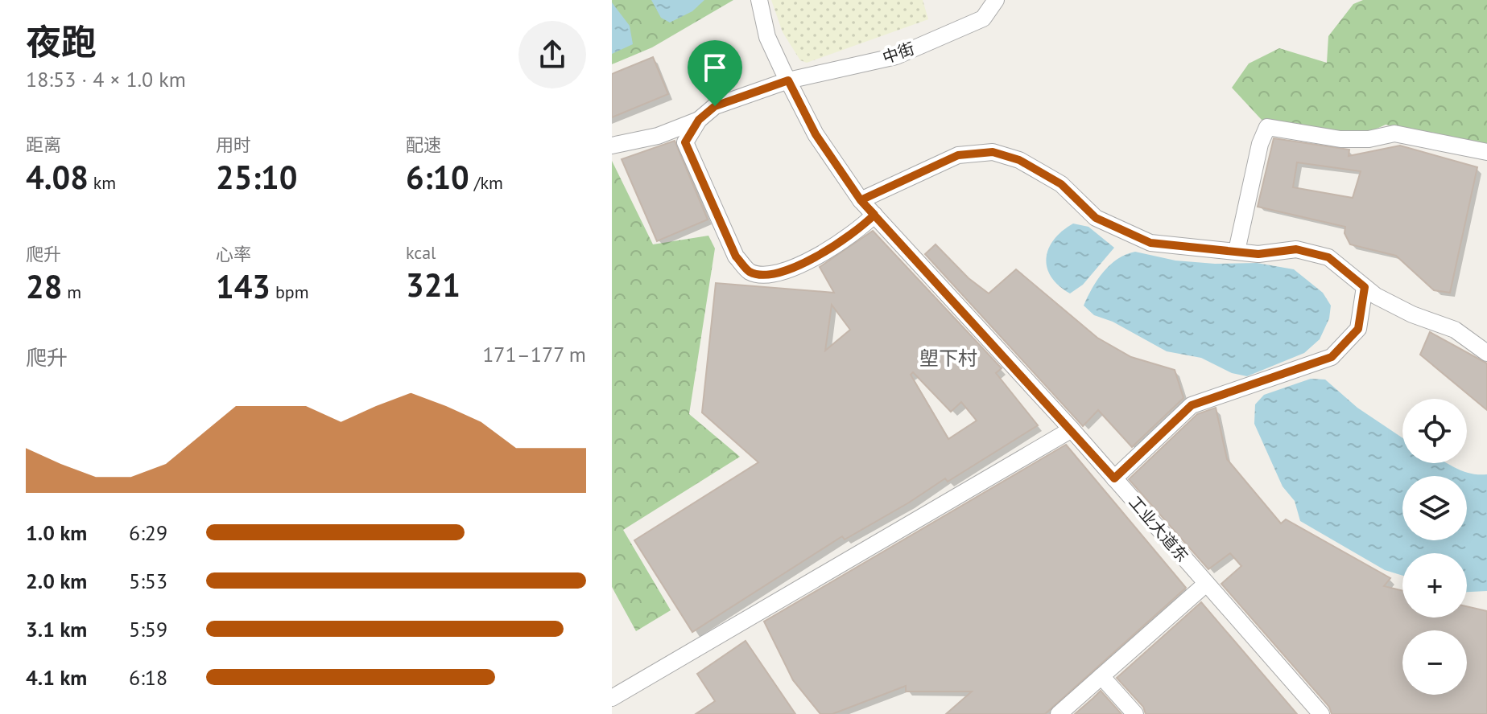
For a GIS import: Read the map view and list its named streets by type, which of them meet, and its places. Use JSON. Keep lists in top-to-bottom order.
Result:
{
  "streets": {
    "street": ["中街", "工业大道东"]
  },
  "crossings": [
    ["中街", "工业大道东"]
  ],
  "districts": ["塱下村"],
  "page": {
    "heading": ["夜跑", "18:53 · 4 × 1.0 km"],
    "stats": [
      ["距离", "4.08 km"],
      ["用时", "25:10"],
      ["配速", "6:10 /km"],
      ["爬升", "28 m"],
      ["心率", "143 bpm"],
      ["kcal", "321"]
    ],
    "chart": ["爬升", "171–177 m"],
    "map_buttons": ["+", "−"],
    "list": [
      {
        "name": "1.0 km",
        "note": "6:29"
      },
      {
        "name": "2.0 km",
        "note": "5:53"
      },
      {
        "name": "3.1 km",
        "note": "5:59"
      },
      {
        "name": "4.1 km",
        "note": "6:18"
      }
    ]
  }
}
